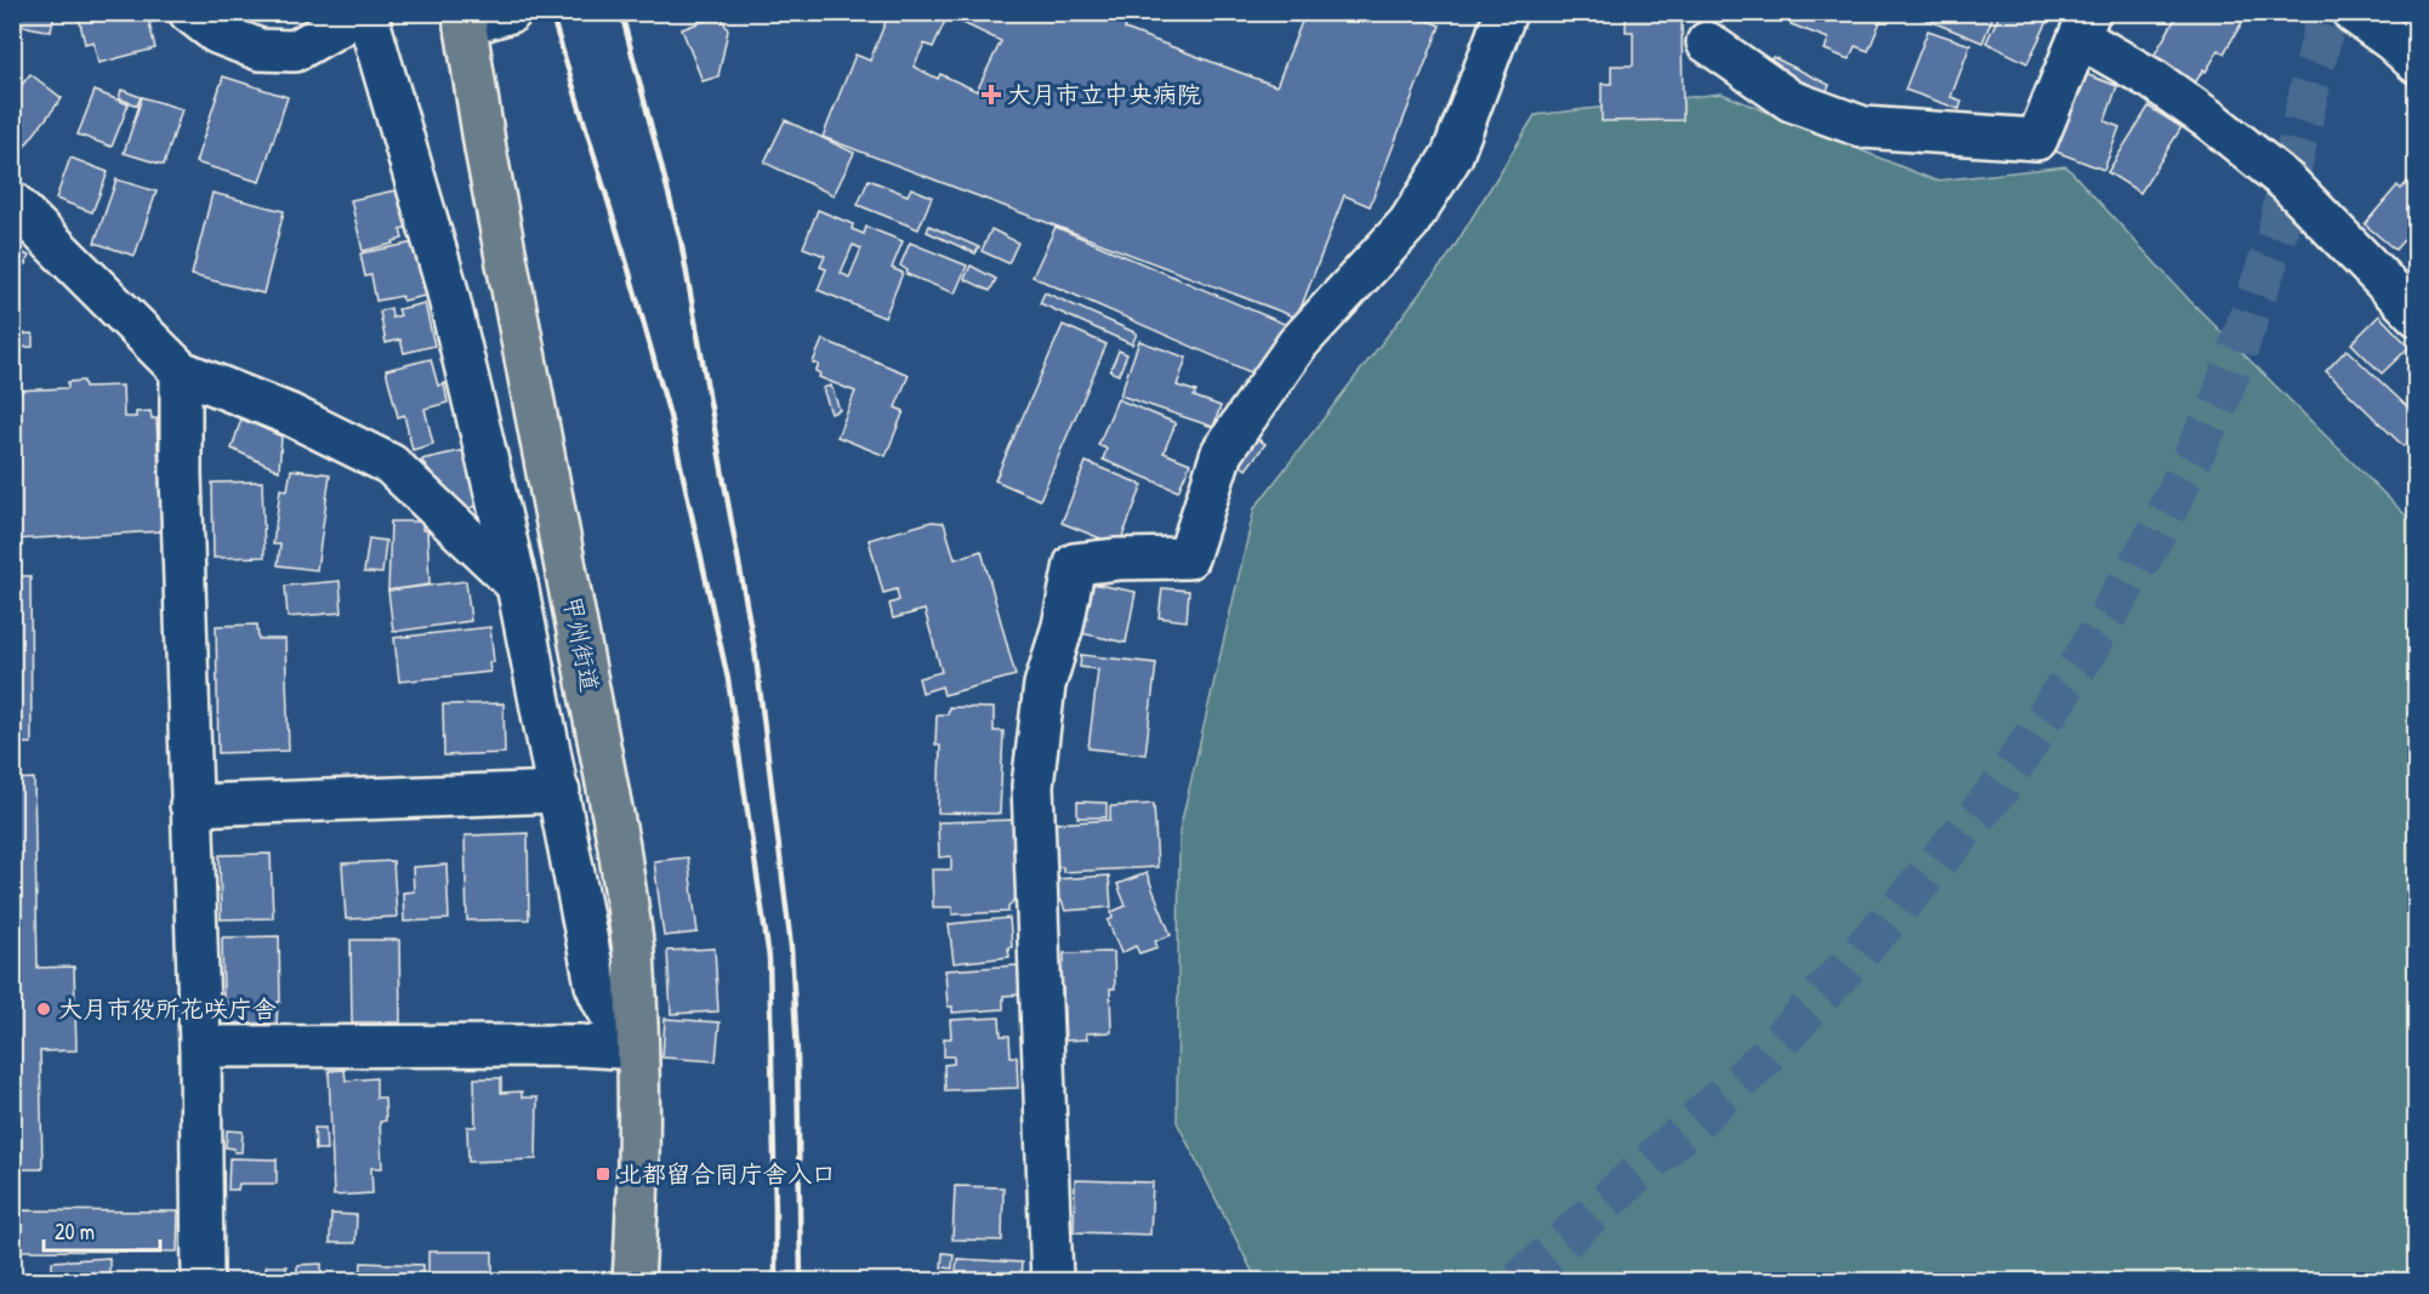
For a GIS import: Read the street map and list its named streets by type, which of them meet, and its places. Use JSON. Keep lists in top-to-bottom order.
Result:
{
  "streets": {
    "main road": ["甲州街道"]
  },
  "places": {
    "health": ["大月市立中央病院"],
    "other": ["大月市役所花咲庁舎"],
    "transit": ["北都留合同庁舎入口"]
  },
  "scale_bar": "20 m"
}
